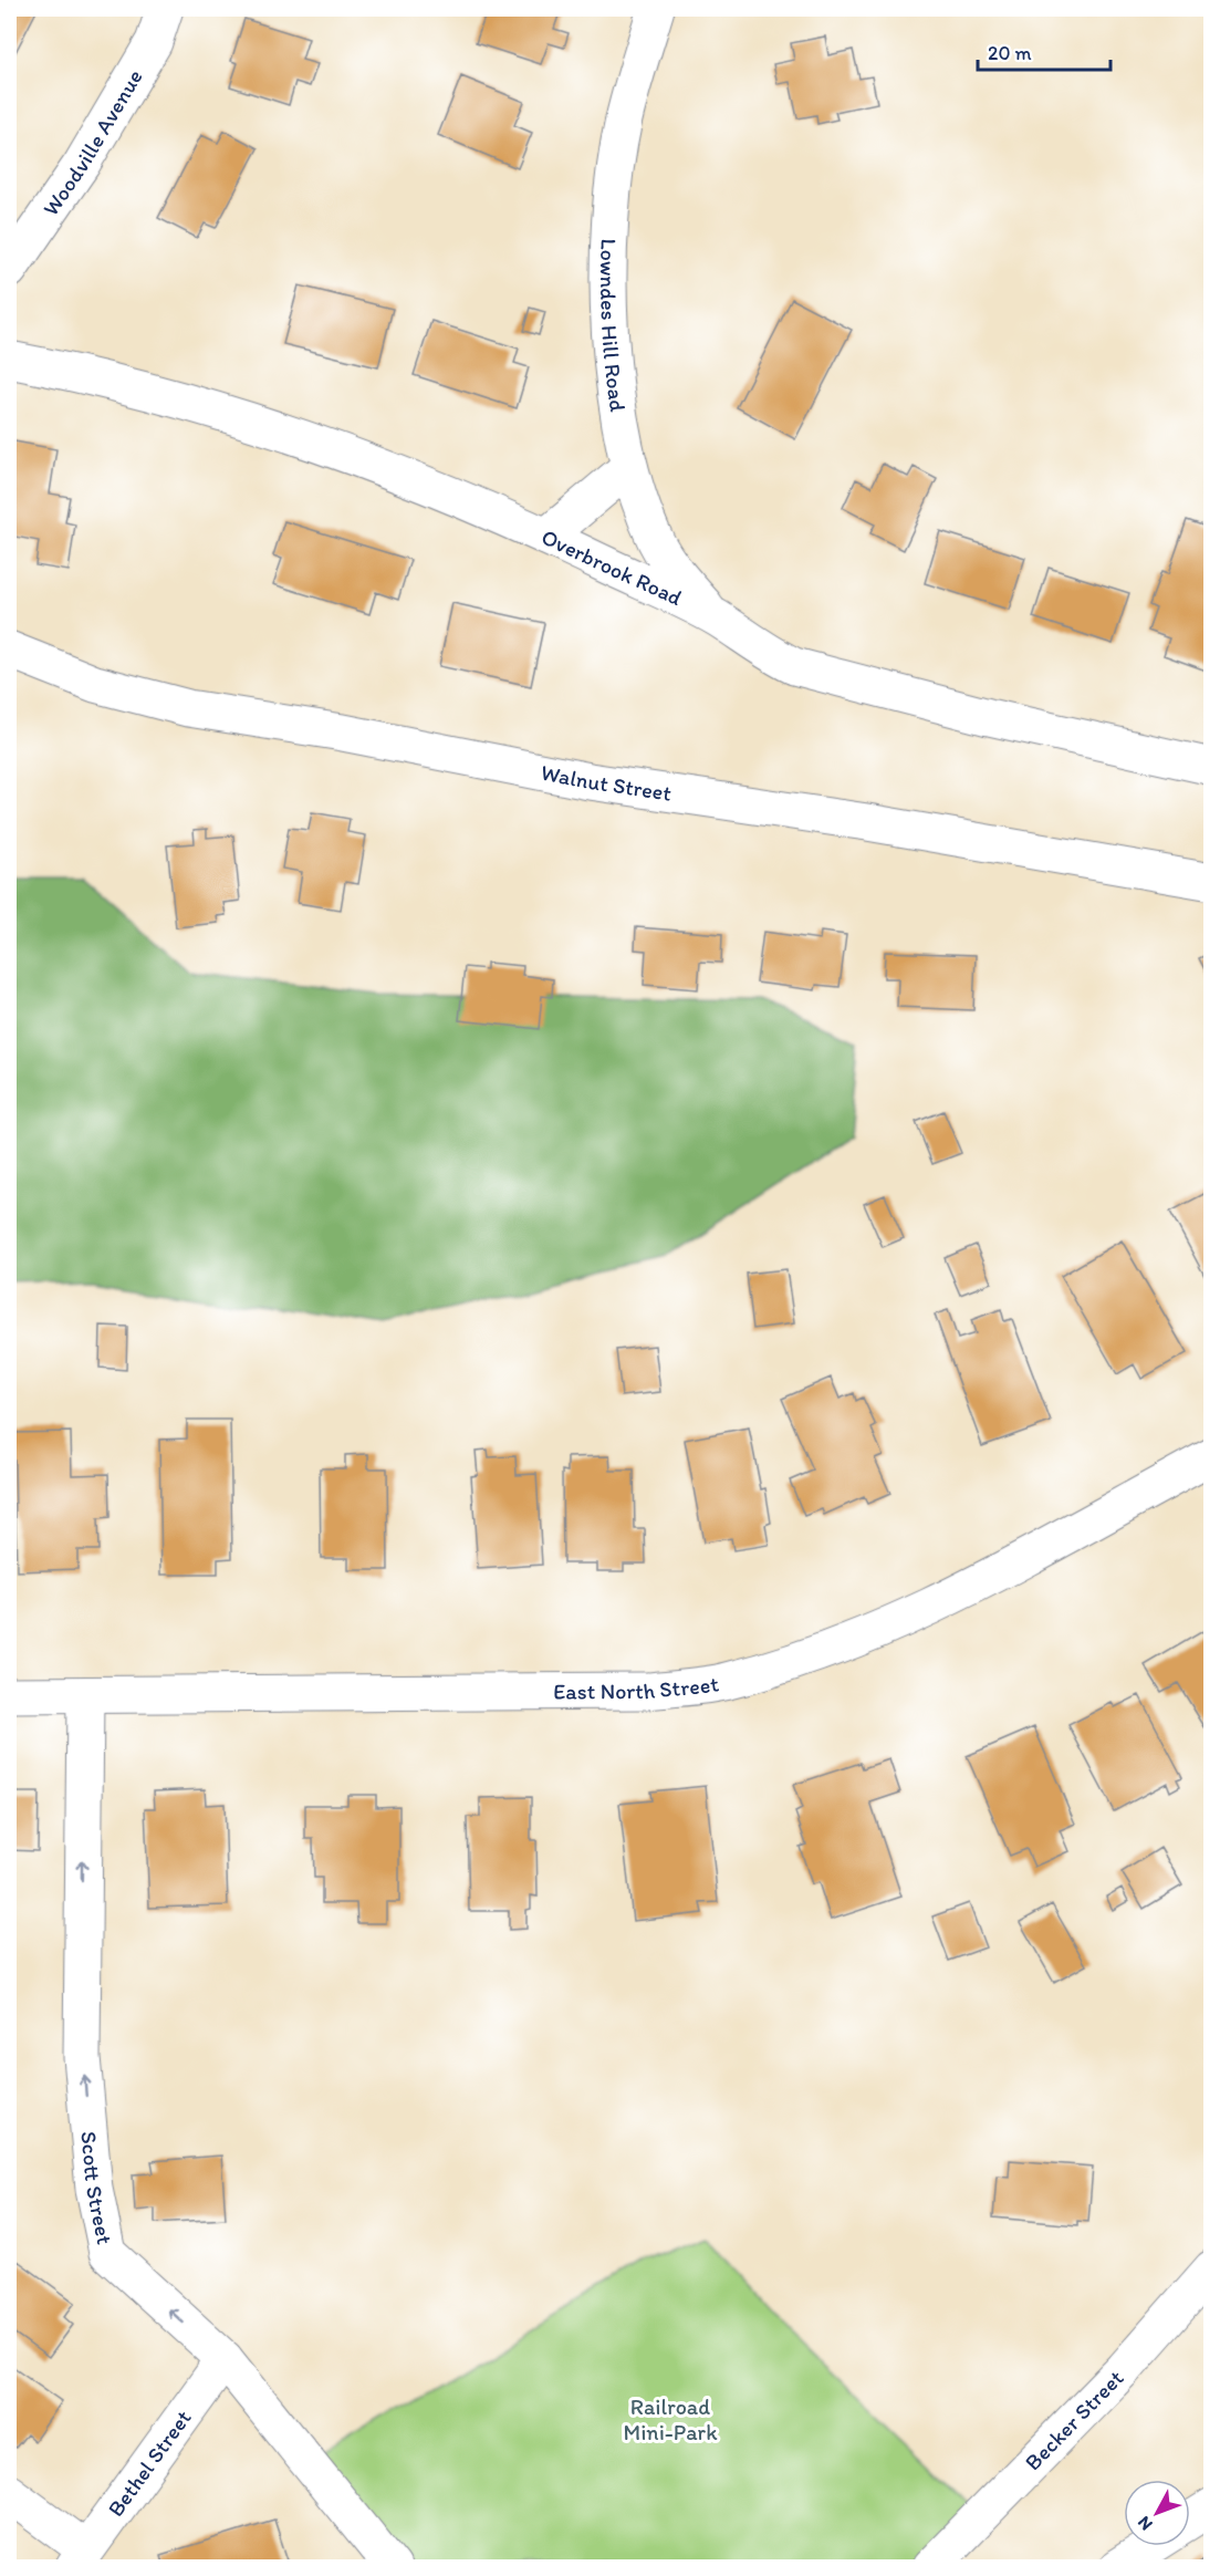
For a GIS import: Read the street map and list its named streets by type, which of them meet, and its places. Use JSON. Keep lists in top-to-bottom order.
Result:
{
  "streets": {
    "street": [
      "Woodville Avenue",
      "Lowndes Hill Road",
      "Overbrook Road",
      "Walnut Street",
      "East North Street",
      "Scott Street",
      "Becker Street",
      "Bethel Street"
    ]
  },
  "crossings": [
    ["Lowndes Hill Road", "Overbrook Road"],
    ["East North Street", "Scott Street"],
    ["Scott Street", "Bethel Street"]
  ],
  "one_way": ["Scott Street"],
  "parks": ["Railroad Mini-Park"],
  "scale_bar": "20 m",
  "north": "bottom left"
}
